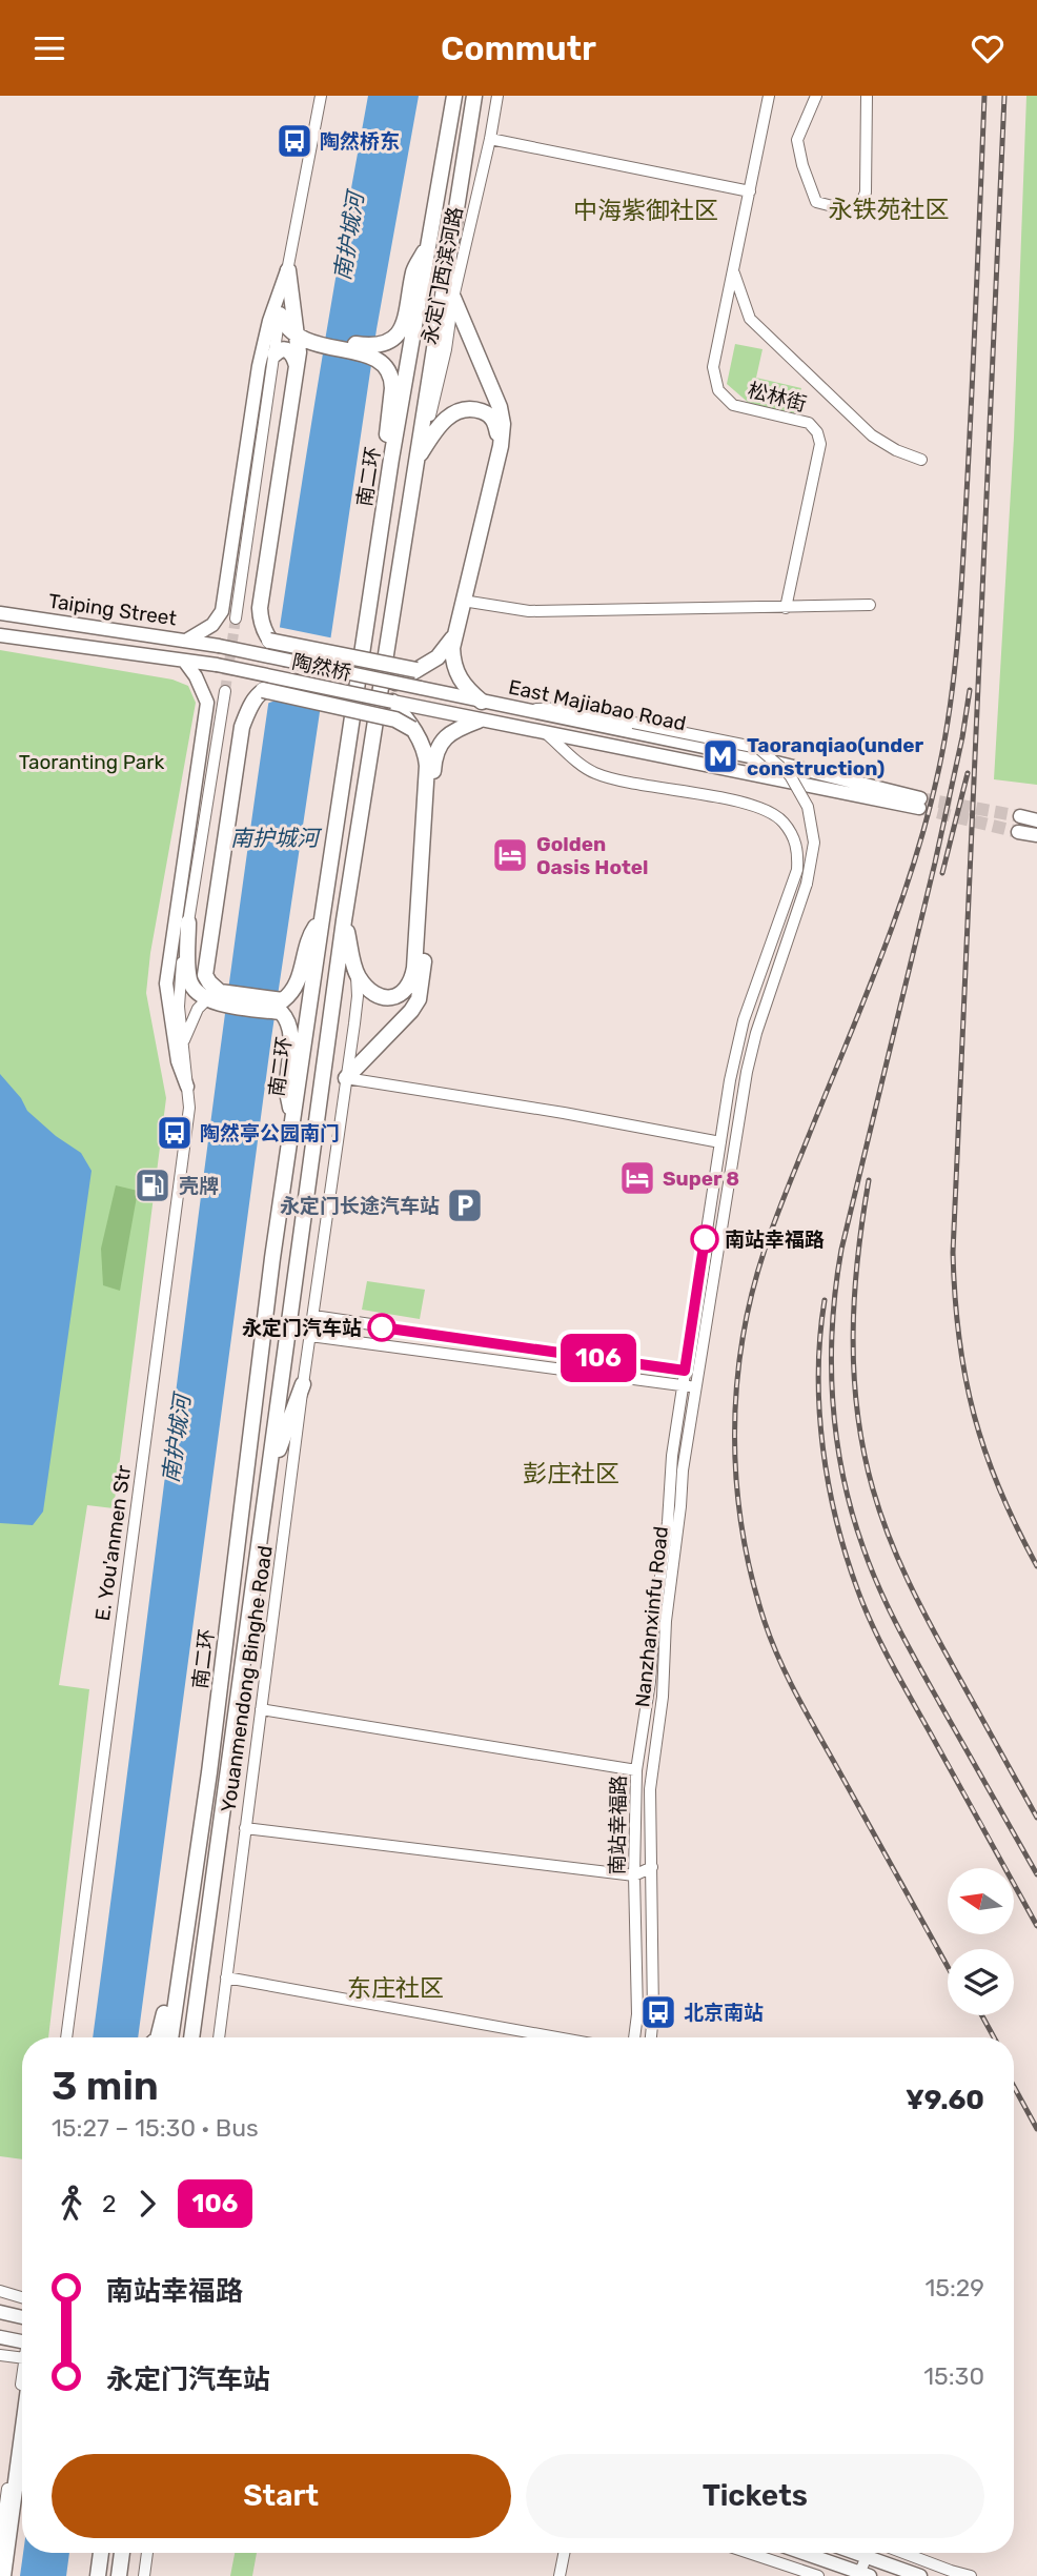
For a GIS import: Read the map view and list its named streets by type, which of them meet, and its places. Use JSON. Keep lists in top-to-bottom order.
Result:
{
  "streets": {
    "highway": ["南二环"],
    "main road": ["Taiping Street", "陶然桥", "East Majiabao Road"],
    "street": [
      "永定门西滨河路",
      "松林街",
      "E. You'anmen Str",
      "Nanzhanxinfu Road",
      "Youanmendong Binghe Road",
      "南站幸福路"
    ]
  },
  "crossings": [
    ["永定门西滨河路", "南二环"],
    ["Taiping Street", "陶然桥"],
    ["陶然桥", "East Majiabao Road"],
    ["陶然桥", "南站幸福路"],
    ["East Majiabao Road", "Nanzhanxinfu Road"],
    ["Nanzhanxinfu Road", "南站幸福路"]
  ],
  "districts": [
    "永铁苑社区",
    "中海紫御社区",
    "彭庄社区",
    "东庄社区"
  ],
  "water": ["南护城河"],
  "parks": ["Taoranting Park"],
  "places": {
    "bus stop": ["陶然桥东", "陶然亭公园南门", "北京南站"],
    "metro station": ["Taoranqiao(under construction)"],
    "hotel": ["Golden Oasis Hotel", "Super 8"],
    "fuel station": ["壳牌"],
    "parking": ["永定门长途汽车站"],
    "other": ["南站幸福路", "永定门汽车站"]
  },
  "lines": ["bus line 106"],
  "north": "left",
  "page": {
    "header": "Commutr",
    "on_map": "106",
    "heading": ["3 min", "15:27 – 15:30 · Bus", "¥9.60"],
    "legs": ["2", "106"],
    "list": [
      {
        "name": "南站幸福路",
        "value": "15:29"
      },
      {
        "name": "永定门汽车站",
        "value": "15:30"
      }
    ],
    "buttons": ["Start", "Tickets"]
  }
}
